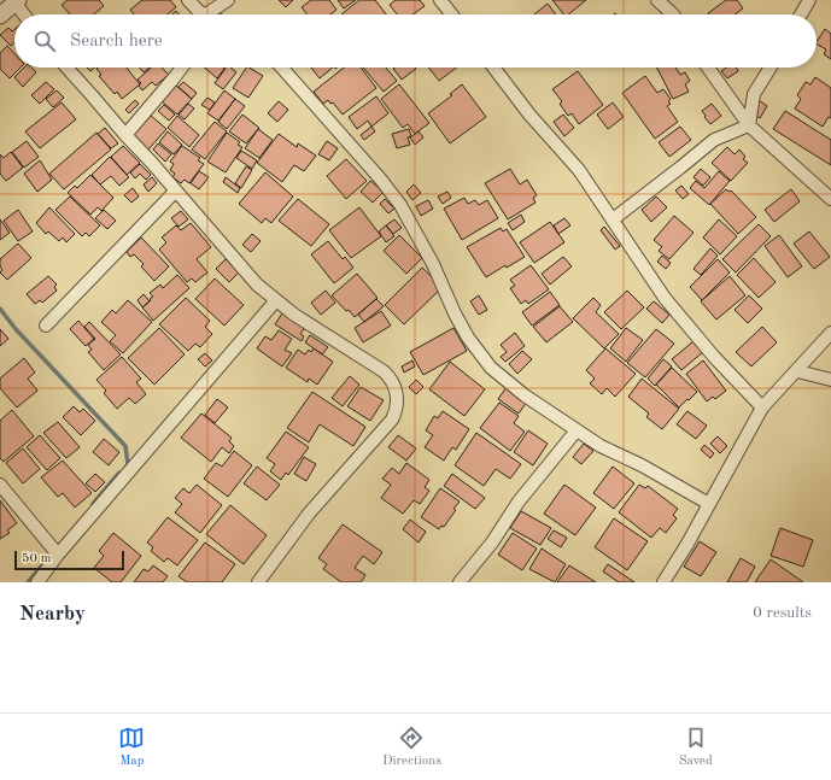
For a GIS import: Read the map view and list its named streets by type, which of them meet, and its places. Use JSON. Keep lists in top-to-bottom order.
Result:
{
  "scale_bar": "50 m",
  "page": {
    "search": "Search here",
    "scale": "50 m",
    "heading": ["Nearby", "0 results"],
    "nav": ["Map", "Directions", "Saved"]
  }
}
